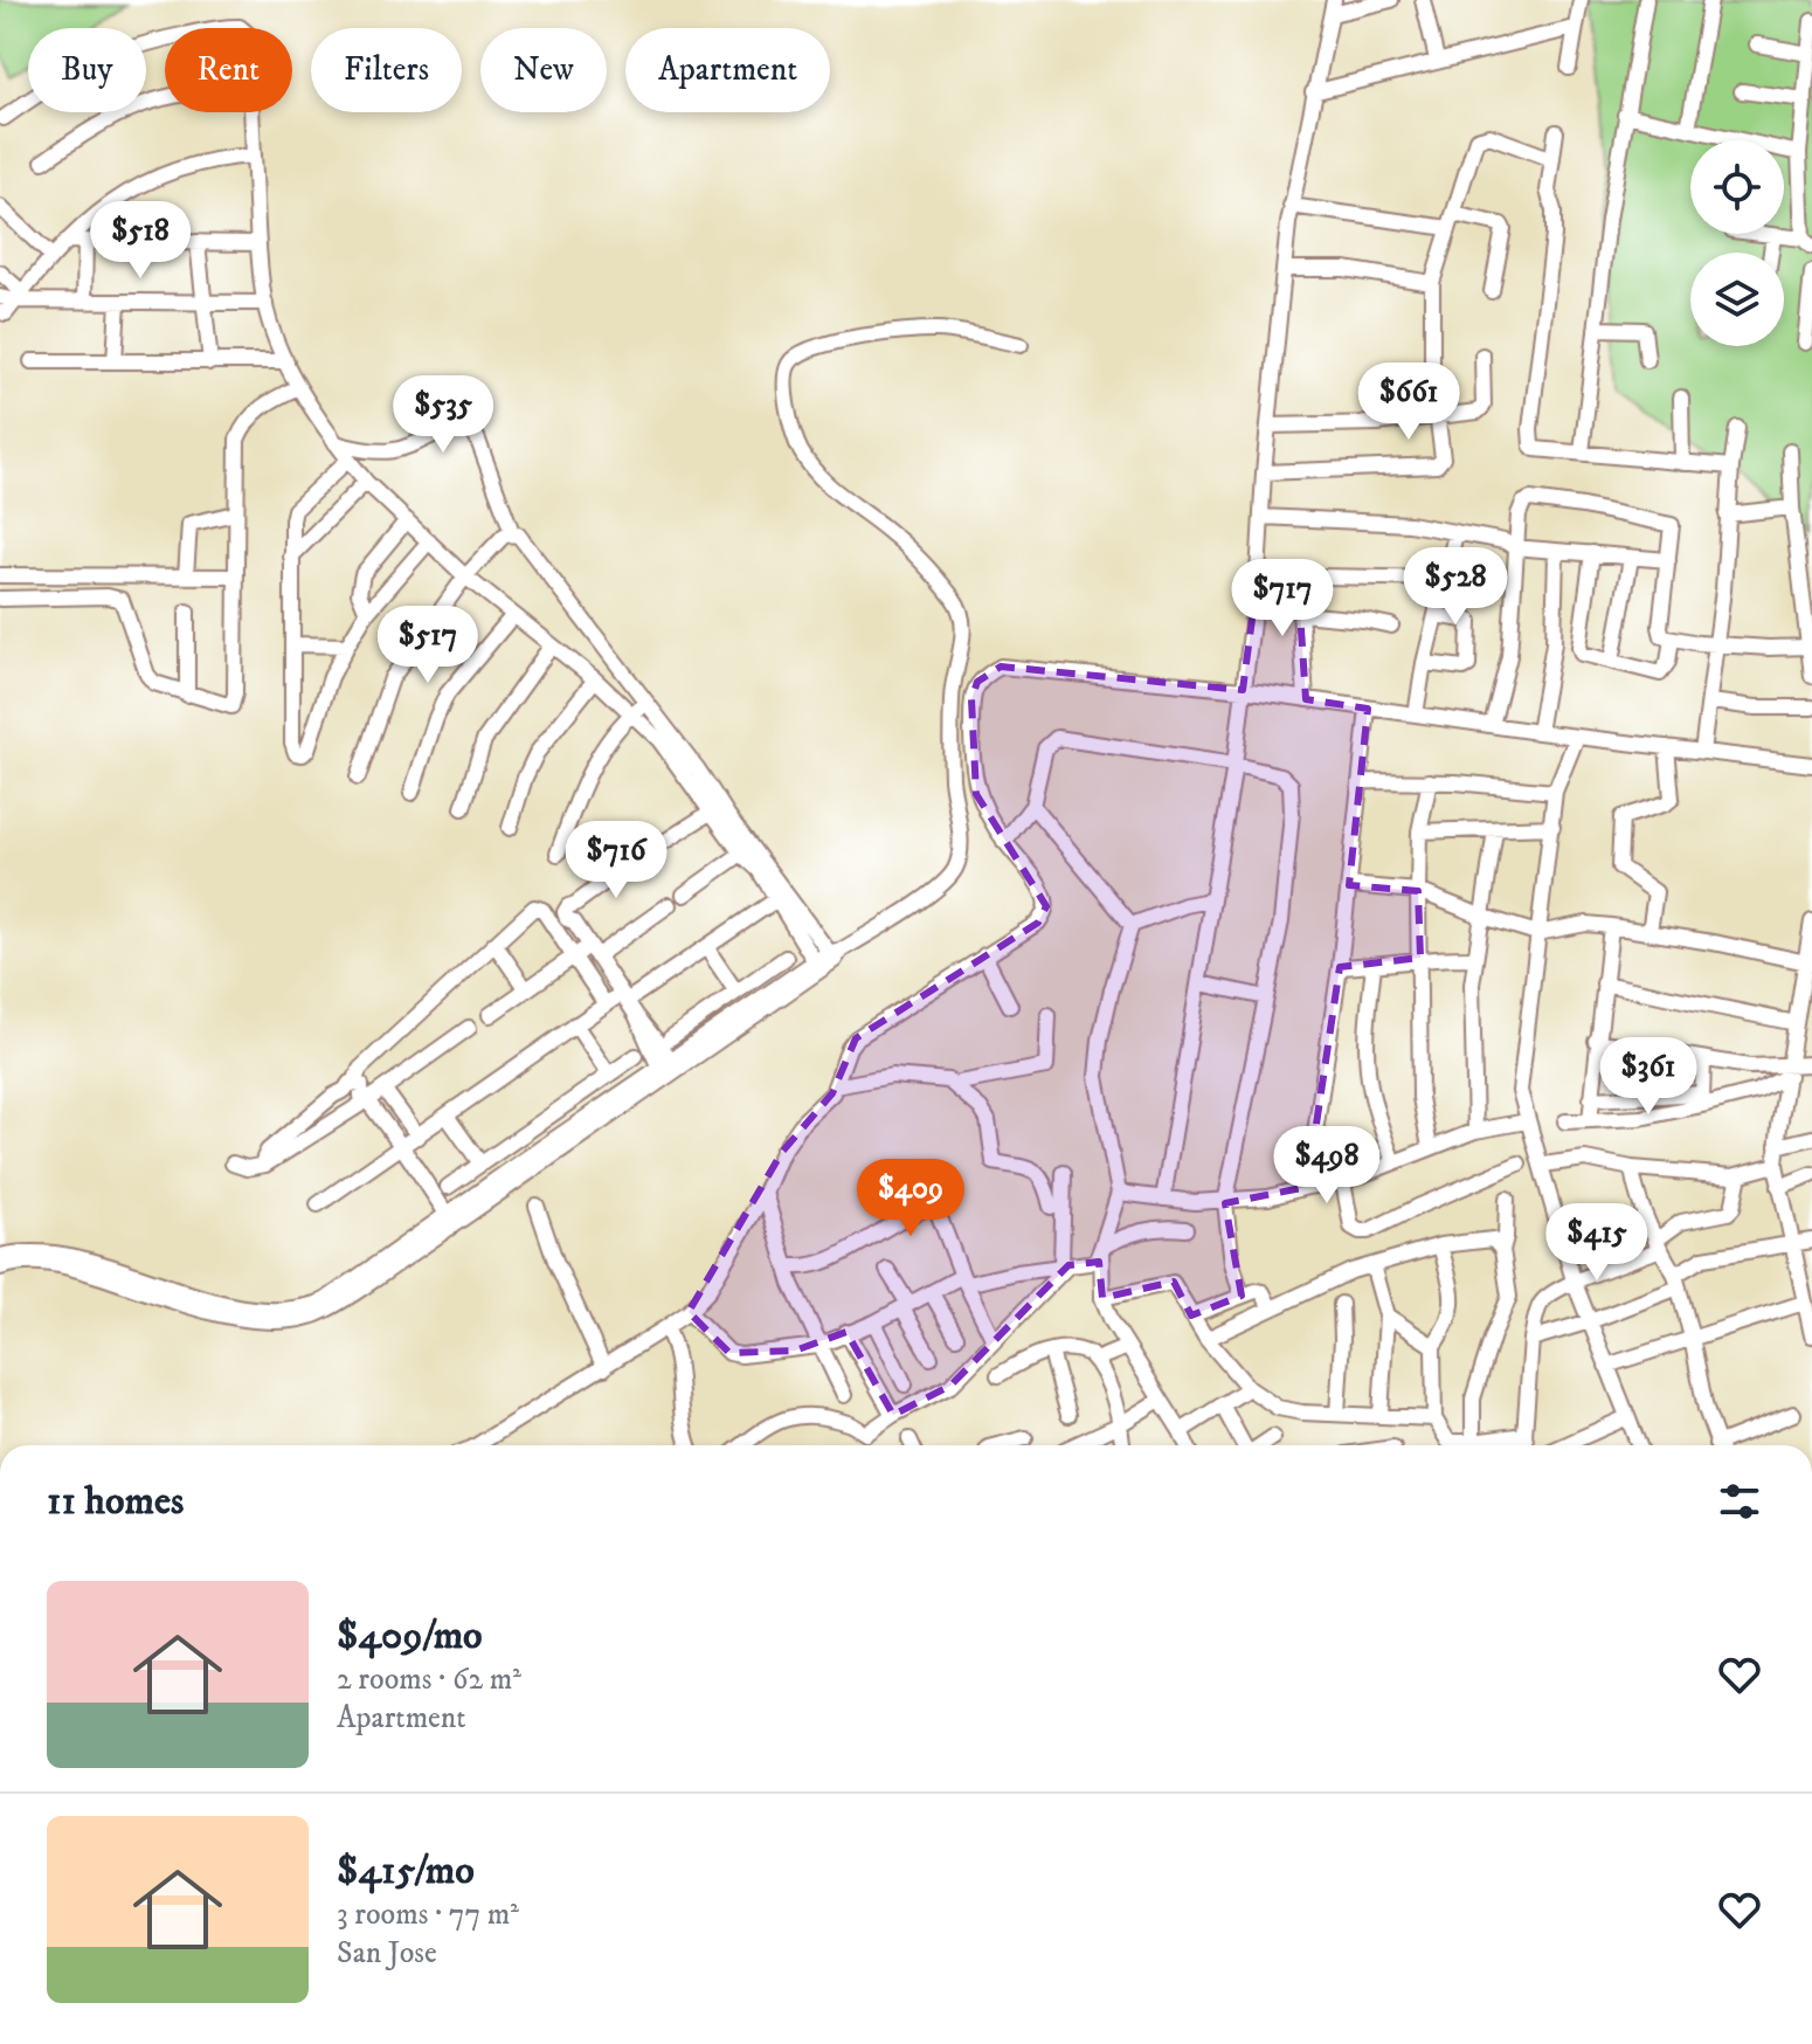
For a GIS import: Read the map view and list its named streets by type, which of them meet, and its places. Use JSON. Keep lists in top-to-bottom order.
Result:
{
  "page": {
    "chip": [
      "Buy",
      "Rent",
      "Filters",
      "New",
      "Apartment"
    ],
    "price": [
      "$518",
      "$661",
      "$535",
      "$528",
      "$717",
      "$517",
      "$716",
      "$361",
      "$498",
      "$409",
      "$415"
    ],
    "heading": "11 homes",
    "list": [
      {
        "name": "$409/mo",
        "note": "2 rooms · 62 m² · Apartment"
      },
      {
        "name": "$415/mo",
        "note": "3 rooms · 77 m² · San Jose"
      }
    ]
  }
}
